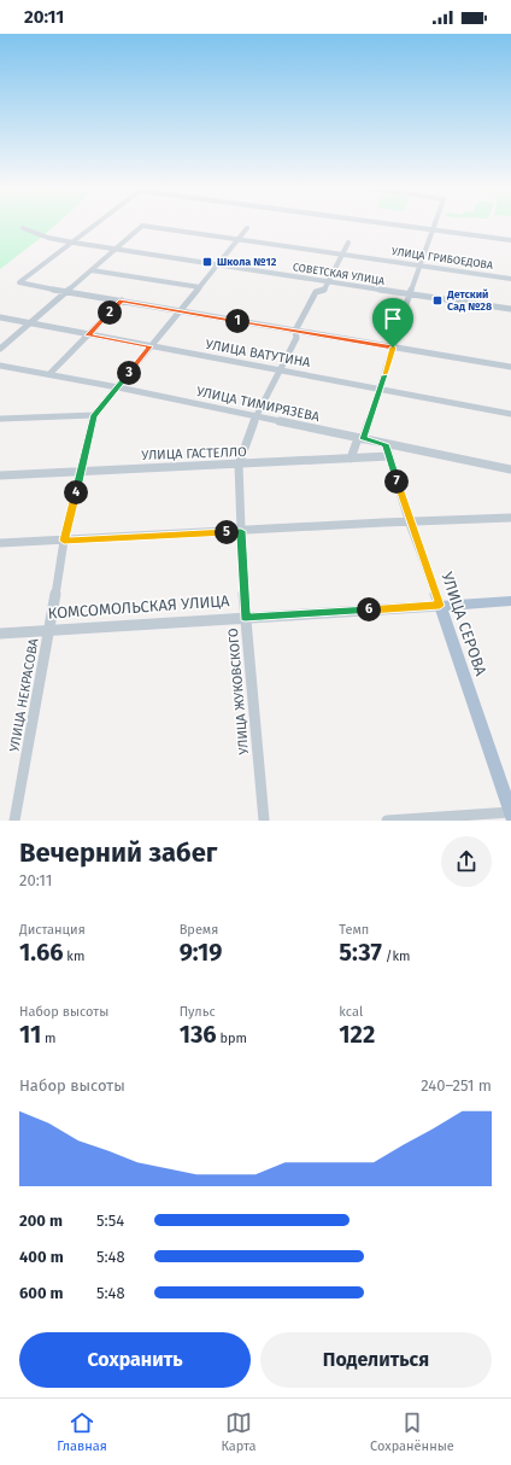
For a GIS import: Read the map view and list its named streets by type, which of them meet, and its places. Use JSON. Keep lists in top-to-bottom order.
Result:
{
  "streets": {
    "main road": ["КОМСОМОЛЬСКАЯ УЛИЦА", "УЛИЦА СЕРОВА"],
    "street": [
      "УЛИЦА ГРИБОЕДОВА",
      "СОВЕТСКАЯ УЛИЦА",
      "УЛИЦА ВАТУТИНА",
      "УЛИЦА ТИМИРЯЗЕВА",
      "УЛИЦА ГАСТЕЛЛО",
      "УЛИЦА ЖУКОВСКОГО",
      "УЛИЦА НЕКРАСОВА"
    ]
  },
  "crossings": [
    ["УЛИЦА ГРИБОЕДОВА", "СОВЕТСКАЯ УЛИЦА"],
    ["УЛИЦА ГРИБОЕДОВА", "УЛИЦА ЖУКОВСКОГО"],
    ["УЛИЦА ГРИБОЕДОВА", "УЛИЦА НЕКРАСОВА"],
    ["СОВЕТСКАЯ УЛИЦА", "УЛИЦА ЖУКОВСКОГО"],
    ["СОВЕТСКАЯ УЛИЦА", "УЛИЦА НЕКРАСОВА"],
    ["УЛИЦА ВАТУТИНА", "УЛИЦА ЖУКОВСКОГО"],
    ["УЛИЦА ВАТУТИНА", "УЛИЦА НЕКРАСОВА"],
    ["УЛИЦА ТИМИРЯЗЕВА", "УЛИЦА СЕРОВА"],
    ["УЛИЦА ТИМИРЯЗЕВА", "УЛИЦА ЖУКОВСКОГО"],
    ["УЛИЦА ТИМИРЯЗЕВА", "УЛИЦА НЕКРАСОВА"],
    ["УЛИЦА ГАСТЕЛЛО", "УЛИЦА СЕРОВА"],
    ["УЛИЦА ГАСТЕЛЛО", "УЛИЦА ЖУКОВСКОГО"],
    ["УЛИЦА ГАСТЕЛЛО", "УЛИЦА НЕКРАСОВА"],
    ["КОМСОМОЛЬСКАЯ УЛИЦА", "УЛИЦА СЕРОВА"],
    ["КОМСОМОЛЬСКАЯ УЛИЦА", "УЛИЦА ЖУКОВСКОГО"],
    ["КОМСОМОЛЬСКАЯ УЛИЦА", "УЛИЦА НЕКРАСОВА"]
  ],
  "places": {
    "transit": ["Школа №12", "Детский Сад №28"]
  },
  "page": {
    "status": "20:11",
    "pins": [
      "2",
      "1",
      "3",
      "7",
      "4",
      "5",
      "6"
    ],
    "heading": ["Вечерний забег", "20:11"],
    "stats": [
      ["Дистанция", "1.66 km"],
      ["Время", "9:19"],
      ["Темп", "5:37 /km"],
      ["Набор высоты", "11 m"],
      ["Пульс", "136 bpm"],
      ["kcal", "122"]
    ],
    "chart": ["Набор высоты", "240–251 m"],
    "list": [
      {
        "name": "200 m",
        "note": "5:54"
      },
      {
        "name": "400 m",
        "note": "5:48"
      },
      {
        "name": "600 m",
        "note": "5:48"
      }
    ],
    "buttons": ["Сохранить", "Поделиться"],
    "tabs": ["Главная", "Карта", "Сохранённые"]
  }
}
